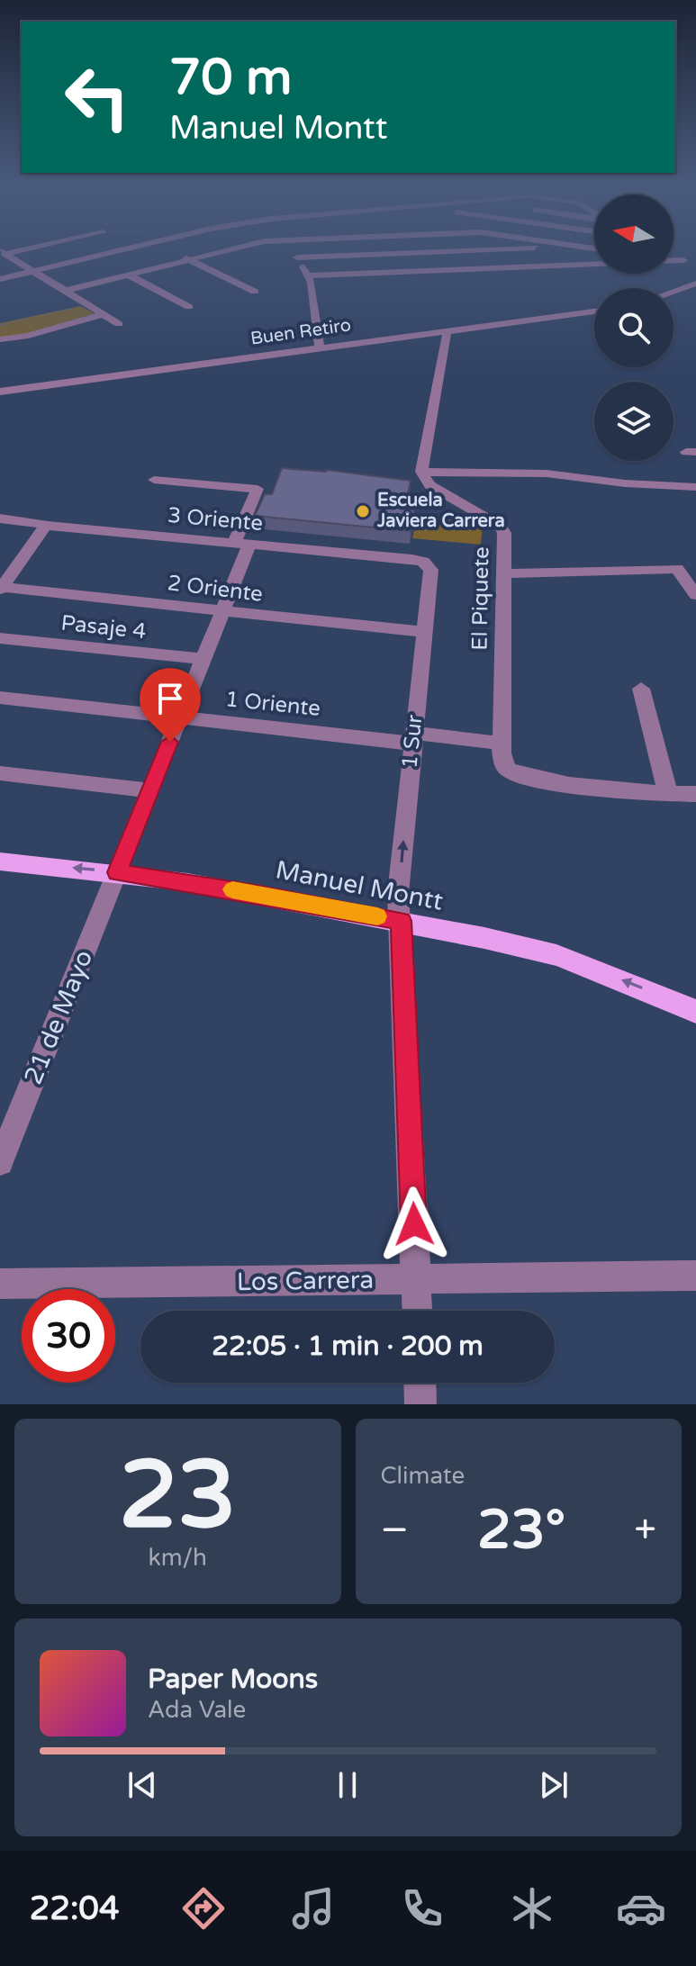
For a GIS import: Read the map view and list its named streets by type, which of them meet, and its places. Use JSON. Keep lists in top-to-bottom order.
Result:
{
  "streets": {
    "main road": ["Manuel Montt"],
    "street": [
      "Buen Retiro",
      "3 Oriente",
      "2 Oriente",
      "El Piquete",
      "Pasaje 4",
      "1 Oriente",
      "1 Sur",
      "21 de Mayo",
      "Los Carrera"
    ]
  },
  "crossings": [
    ["3 Oriente", "1 Sur"],
    ["3 Oriente", "21 de Mayo"],
    ["2 Oriente", "1 Sur"],
    ["2 Oriente", "21 de Mayo"],
    ["El Piquete", "1 Oriente"],
    ["Pasaje 4", "21 de Mayo"],
    ["1 Oriente", "1 Sur"],
    ["1 Oriente", "21 de Mayo"],
    ["1 Sur", "Manuel Montt"],
    ["1 Sur", "Los Carrera"],
    ["Manuel Montt", "21 de Mayo"]
  ],
  "one_way": ["Manuel Montt"],
  "places": ["Escuela Javiera Carrera"],
  "north": "left",
  "page": {
    "turn": ["70 m", "Manuel Montt"],
    "limit": "30",
    "trip": "22:05 · 1 min · 200 m",
    "tile": [
      ["23", "km/h"],
      "Climate"
    ],
    "heat": ["−", "23°", "+"],
    "song": ["Paper Moons", "Ada Vale"],
    "tabs": "22:04"
  }
}
